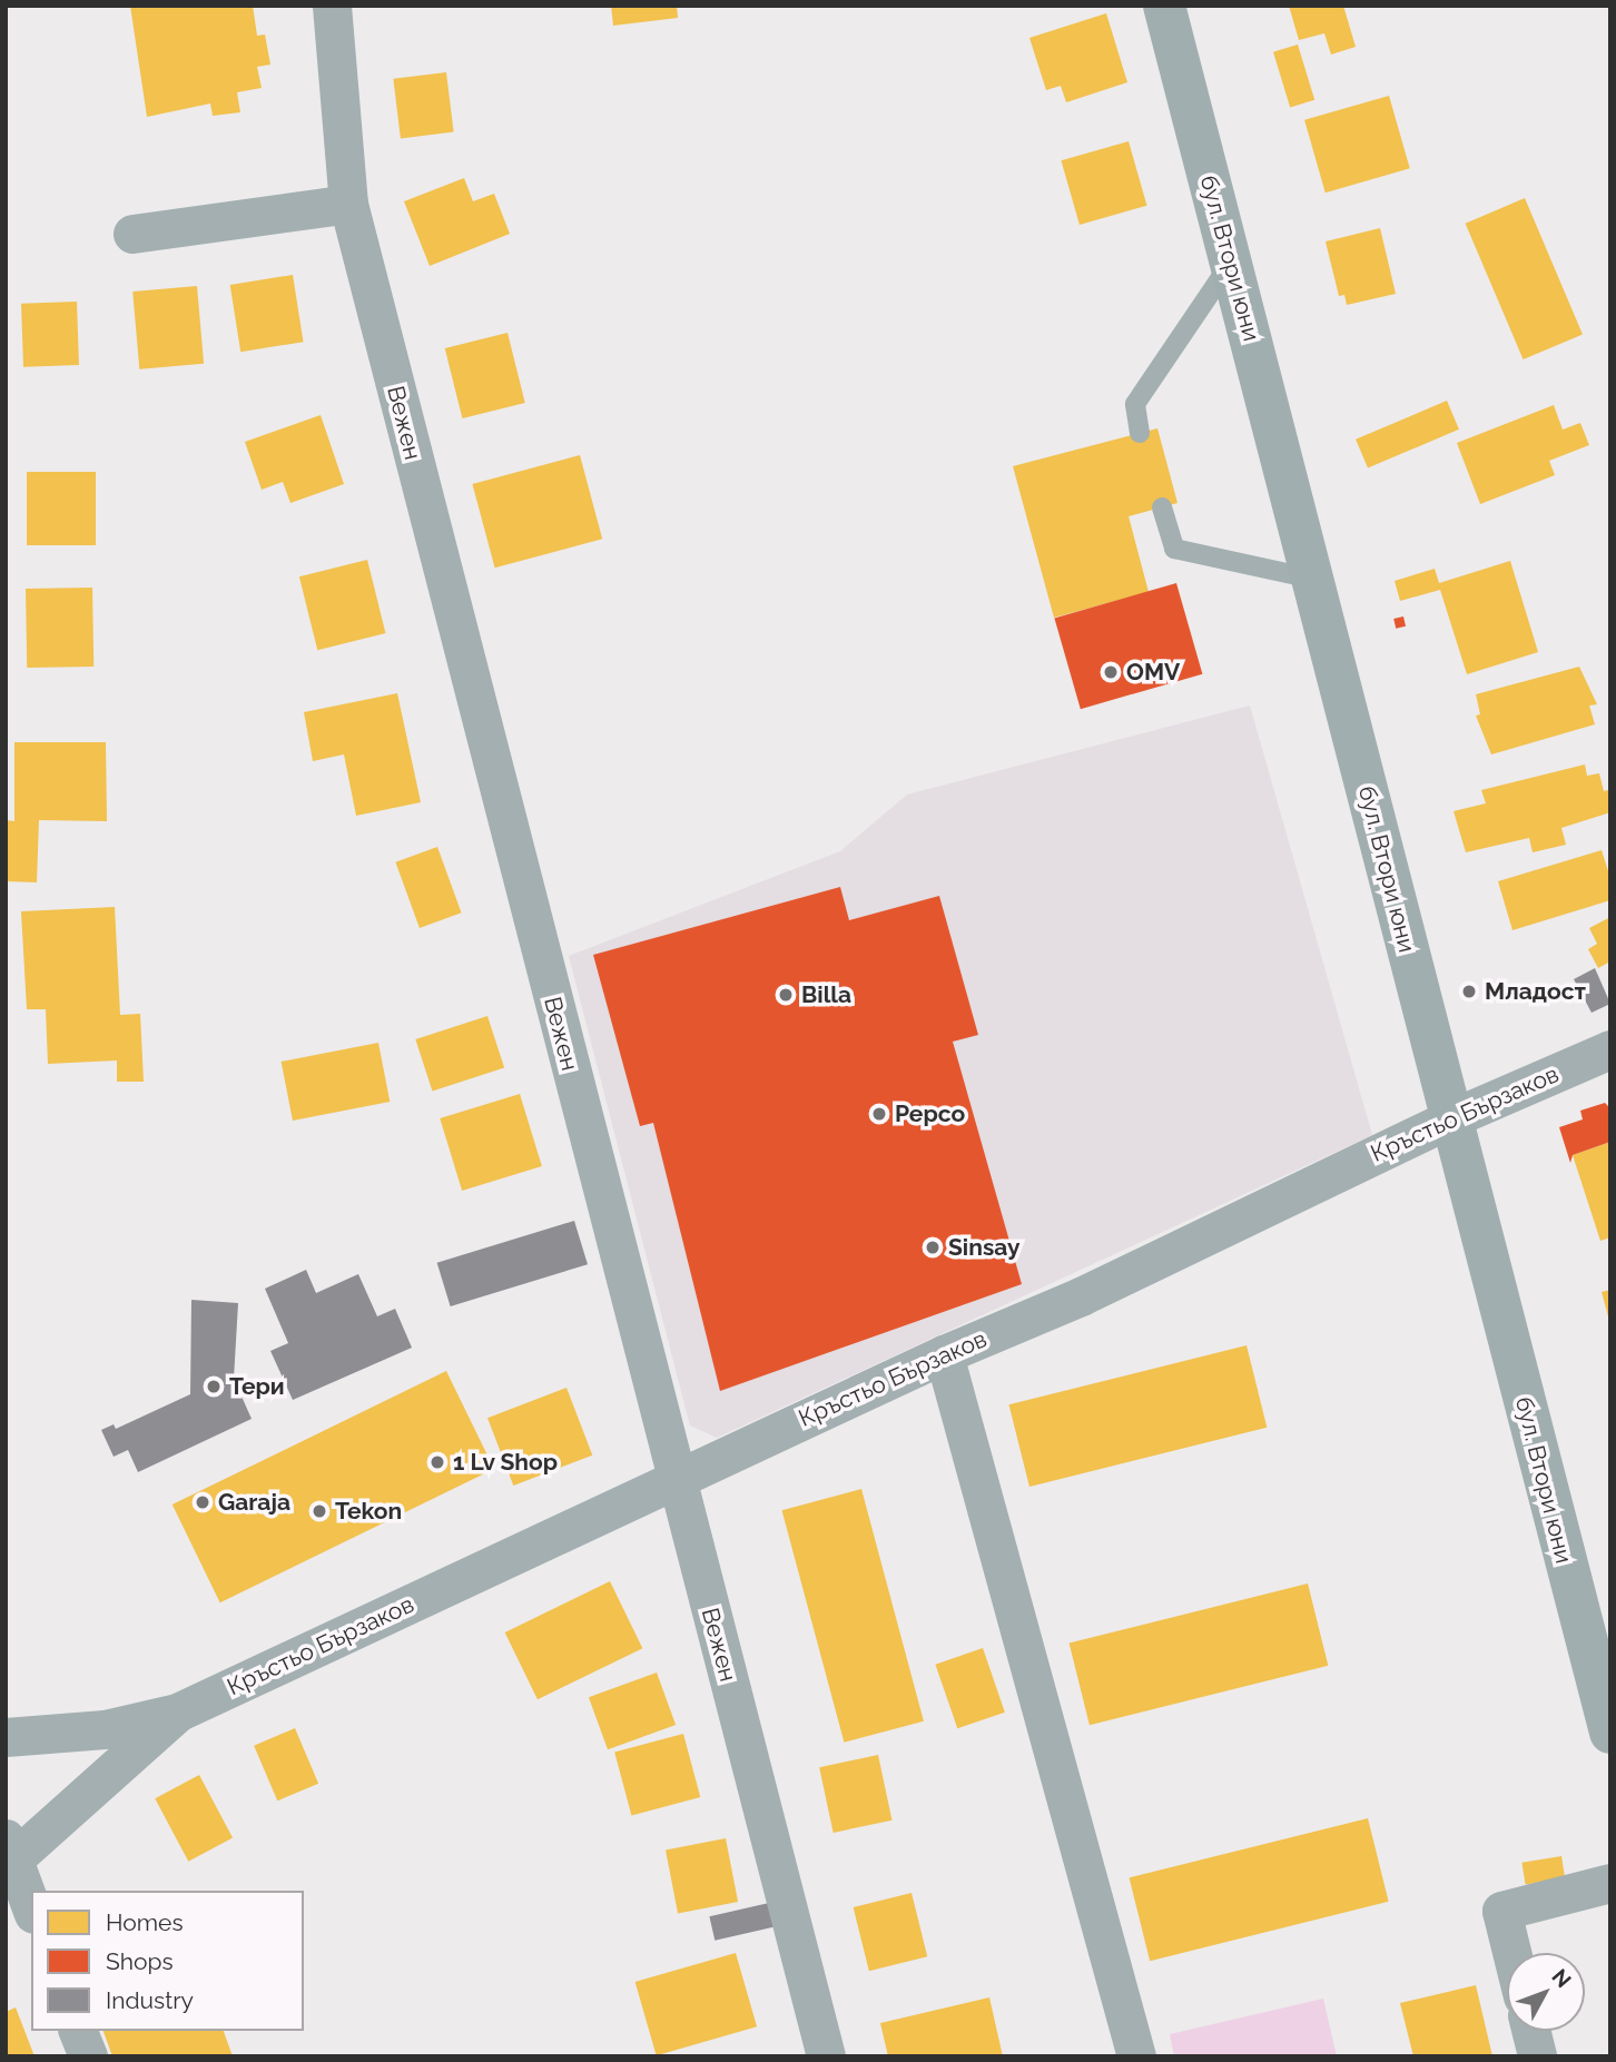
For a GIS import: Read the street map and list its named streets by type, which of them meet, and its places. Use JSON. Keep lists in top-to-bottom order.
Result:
{
  "streets": {
    "street": ["бул. Втори юни", "Вежен", "Кръстьо Бързаков"]
  },
  "crossings": [
    ["бул. Втори юни", "Кръстьо Бързаков"],
    ["Вежен", "Кръстьо Бързаков"]
  ],
  "places": [
    "OMV",
    "Младост",
    "Billa",
    "Pepco",
    "Sinsay",
    "Тери",
    "1 Lv Shop",
    "Garaja",
    "Tekon"
  ],
  "legend": ["Homes", "Shops", "Industry"],
  "north": "top right"
}
